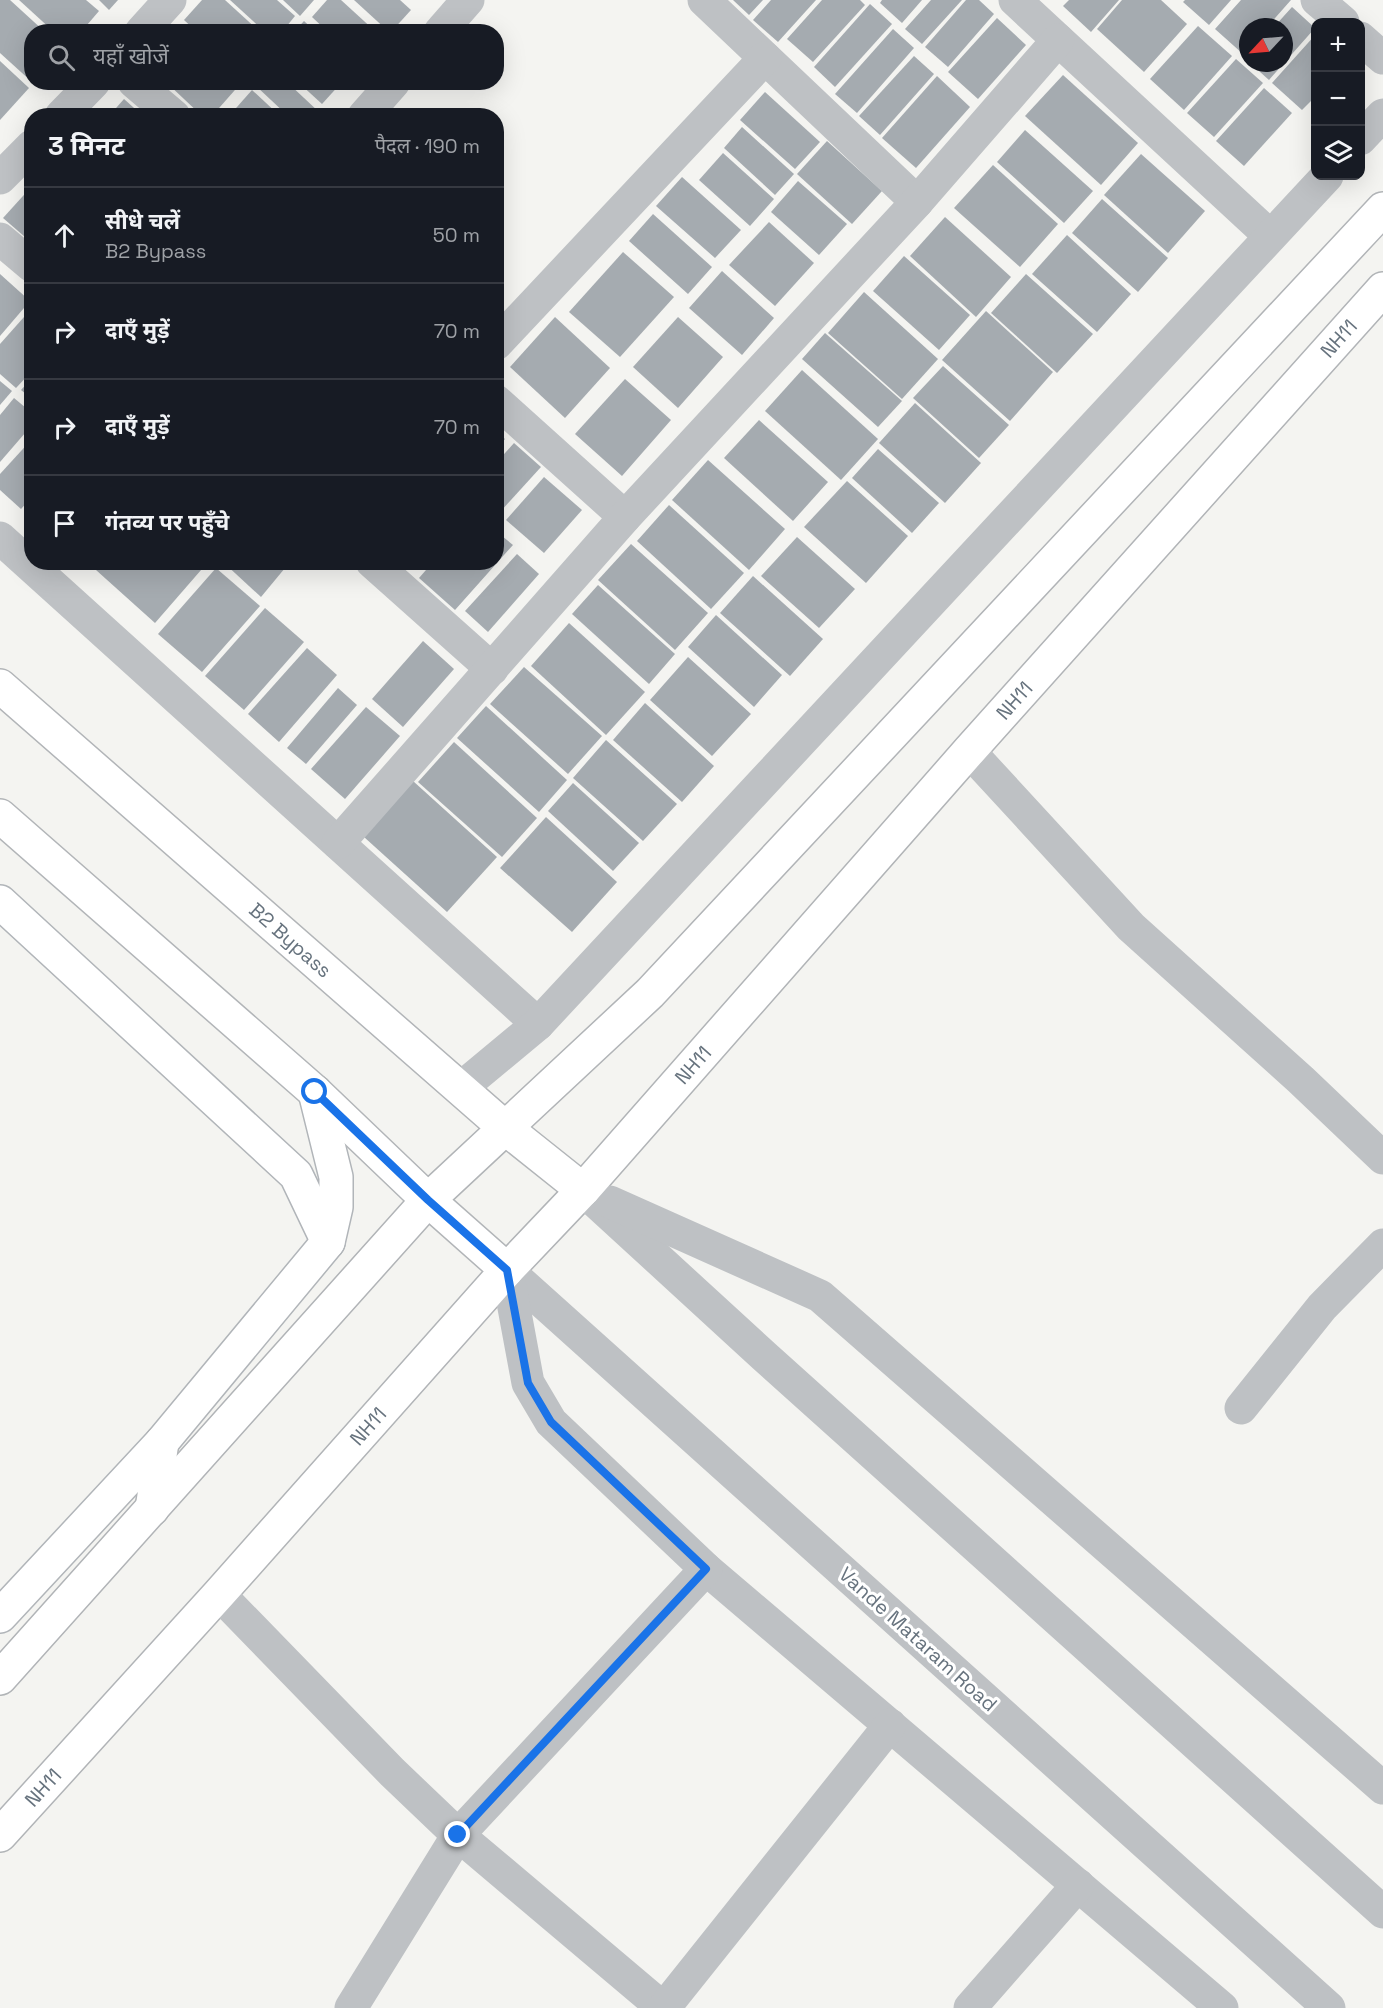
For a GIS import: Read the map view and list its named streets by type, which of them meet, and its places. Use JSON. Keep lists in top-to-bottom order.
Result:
{
  "streets": {
    "main road": ["NH11", "B2 Bypass"],
    "street": ["Vande Mataram Road"]
  },
  "crossings": [
    ["NH11", "B2 Bypass"],
    ["NH11", "Vande Mataram Road"]
  ],
  "north": "bottom left",
  "page": {
    "map_buttons": ["+", "−"],
    "search": "यहाँ खोजें",
    "heading": ["3 मिनट", "पैदल · 190 m"],
    "list": [
      ["सीधे चलें", "B2 Bypass", "50 m"],
      ["दाएँ मुड़ें", "70 m"],
      ["दाएँ मुड़ें", "70 m"],
      "गंतव्य पर पहुँचे"
    ]
  }
}
